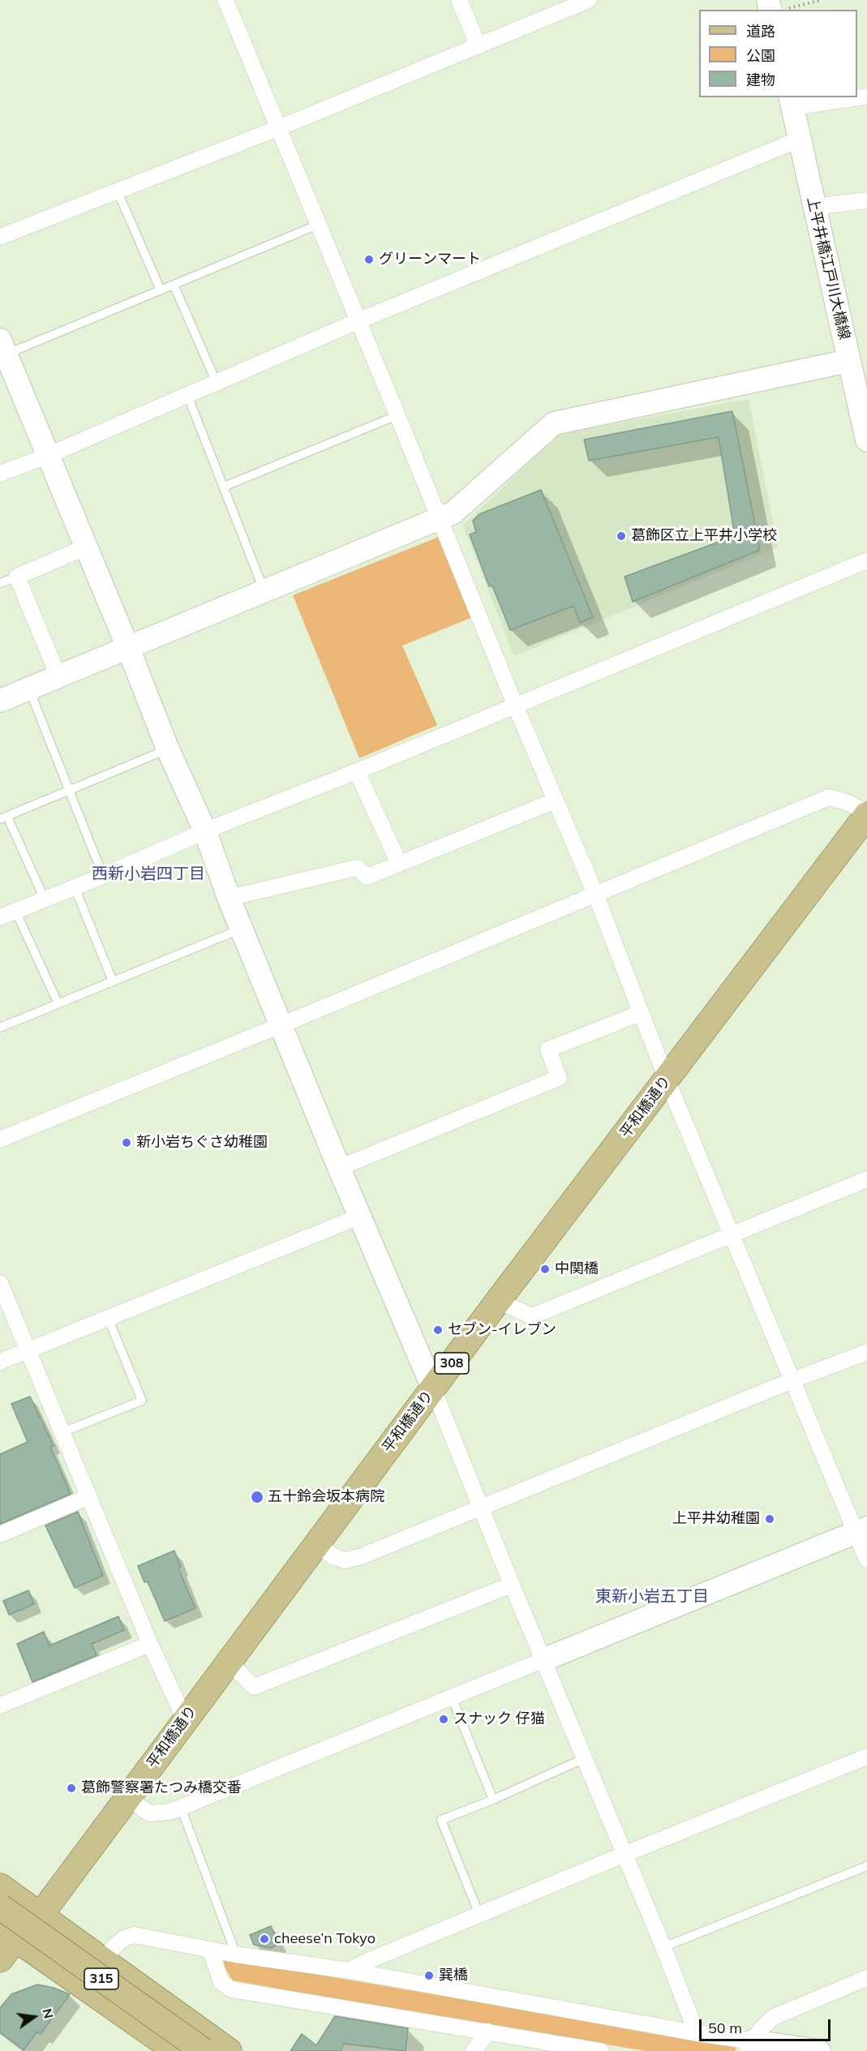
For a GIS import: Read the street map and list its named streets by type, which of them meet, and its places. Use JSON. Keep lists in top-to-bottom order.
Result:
{
  "streets": {
    "main road": ["平和橋通り", "308", "315"],
    "street": ["上平井橋江戸川大橋線"]
  },
  "crossings": [
    ["平和橋通り", "308"]
  ],
  "districts": ["西新小岩四丁目", "東新小岩五丁目"],
  "places": [
    "グリーンマート",
    "葛飾区立上平井小学校",
    "新小岩ちぐさ幼稚園",
    "中関橋",
    "セブン-イレブン",
    "五十鈴会坂本病院",
    "上平井幼稚園",
    "スナック 仔猫",
    "葛飾警察署たつみ橋交番",
    "cheese’n Tokyo",
    "巽橋"
  ],
  "legend": ["道路", "公園", "建物"],
  "scale_bar": "50 m",
  "north": "right"
}
